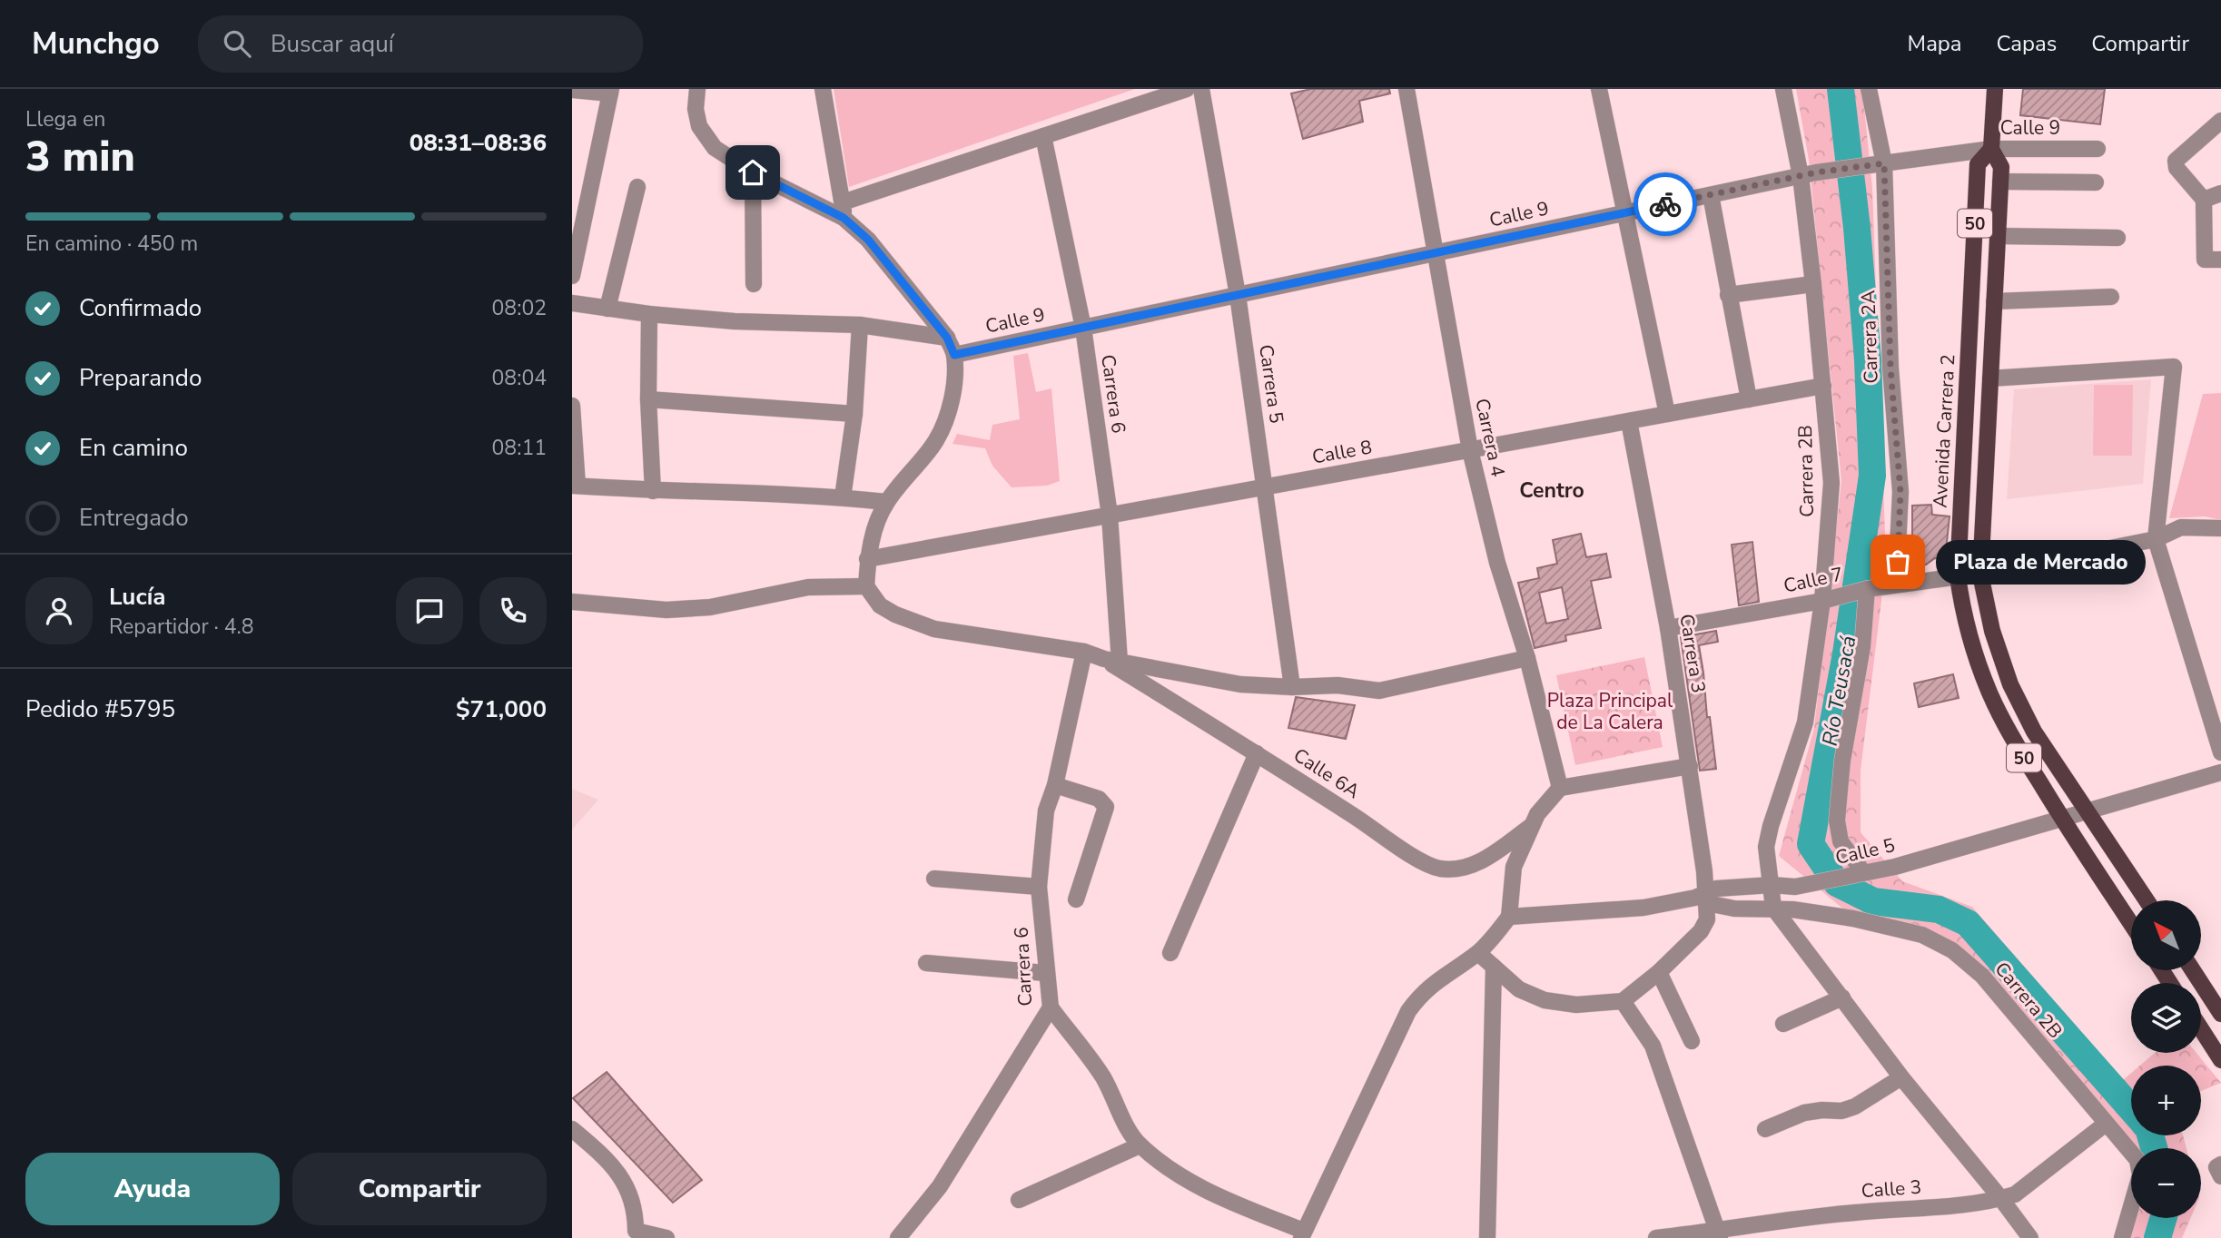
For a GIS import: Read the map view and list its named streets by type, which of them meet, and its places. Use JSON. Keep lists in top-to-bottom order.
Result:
{
  "streets": {
    "main road": ["50", "Avenida Carrera 2"],
    "street": [
      "Calle 9",
      "Carrera 2A",
      "Carrera 5",
      "Carrera 6",
      "Carrera 4",
      "Calle 8",
      "Carrera 2B",
      "Calle 7",
      "Carrera 3",
      "Calle 6A",
      "Calle 5",
      "Calle 3"
    ]
  },
  "crossings": [
    ["Calle 9", "Carrera 2A"],
    ["Calle 9", "Carrera 5"],
    ["Calle 9", "Carrera 6"],
    ["Calle 9", "Avenida Carrera 2"],
    ["Calle 9", "Carrera 4"],
    ["Calle 9", "Carrera 2B"],
    ["Carrera 2A", "Calle 7"],
    ["Carrera 5", "Calle 8"],
    ["Carrera 6", "Calle 8"],
    ["Carrera 6", "Calle 6A"],
    ["Avenida Carrera 2", "Calle 7"],
    ["Avenida Carrera 2", "Calle 5"],
    ["Carrera 4", "Calle 8"],
    ["Calle 8", "Carrera 2B"],
    ["Calle 8", "Carrera 3"],
    ["Carrera 2B", "Calle 7"],
    ["Carrera 2B", "Carrera 3"],
    ["Carrera 2B", "Calle 5"],
    ["Carrera 2B", "Calle 3"],
    ["Calle 7", "Carrera 3"],
    ["Carrera 3", "Calle 5"]
  ],
  "districts": ["Centro"],
  "water": ["Río Teusacá"],
  "parks": ["Plaza Principal de La Calera"],
  "places": ["Plaza de Mercado"],
  "north": "top left",
  "page": {
    "header": "Munchgo",
    "search": "Buscar aquí",
    "nav": ["Mapa", "Capas", "Compartir"],
    "heading": ["3 min", "Llega en", "08:31–08:36"],
    "panel": [
      "Lucía",
      "Repartidor · 4.8",
      "Pedido #5795",
      "$71,000"
    ],
    "bar": "En camino · 450 m",
    "list": [
      ["Confirmado", "08:02"],
      ["Preparando", "08:04"],
      ["En camino", "08:11"],
      "Entregado"
    ],
    "bubble": "Plaza de Mercado",
    "map_buttons": ["+", "−"],
    "buttons": ["Ayuda", "Compartir"]
  }
}
